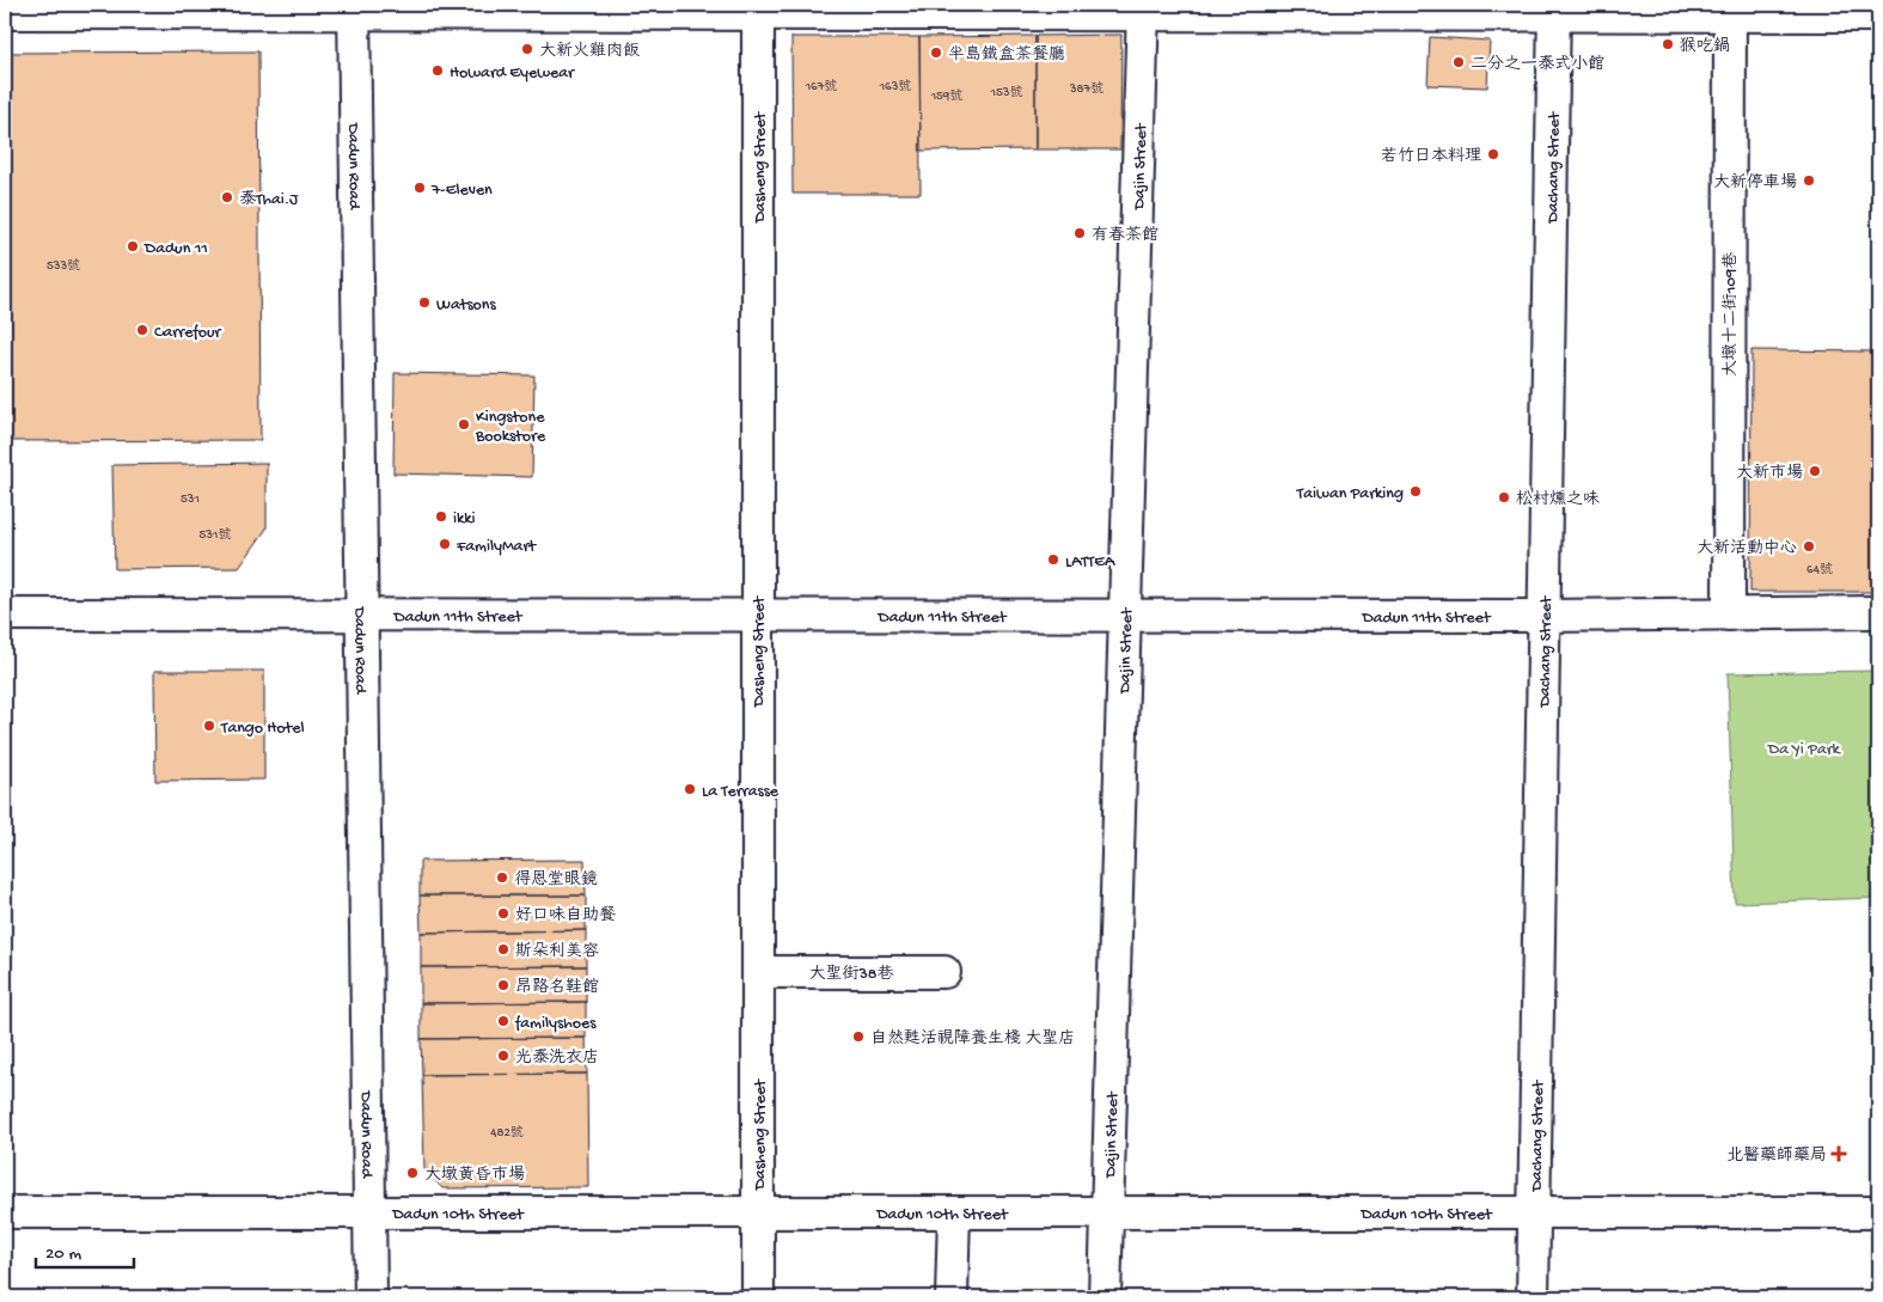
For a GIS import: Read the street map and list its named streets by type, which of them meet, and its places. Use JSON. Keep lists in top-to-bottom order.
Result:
{
  "streets": {
    "street": [
      "Dadun Road",
      "Dasheng Street",
      "Dajin Street",
      "Dachang Street",
      "大墩十二街109巷",
      "Dadun 11th Street",
      "大聖街38巷",
      "Dadun 10th Street"
    ]
  },
  "crossings": [
    ["Dadun Road", "Dadun 11th Street"],
    ["Dadun Road", "Dadun 10th Street"],
    ["Dasheng Street", "Dadun 11th Street"],
    ["Dasheng Street", "大聖街38巷"],
    ["Dasheng Street", "Dadun 10th Street"],
    ["Dajin Street", "Dadun 11th Street"],
    ["Dajin Street", "Dadun 10th Street"],
    ["Dachang Street", "Dadun 11th Street"],
    ["Dachang Street", "Dadun 10th Street"],
    ["大墩十二街109巷", "Dadun 11th Street"]
  ],
  "parks": ["Da Yi Park"],
  "places": {
    "other": [
      "猴吃鍋",
      "大新火雞肉飯",
      "半島鐵盒茶餐廳",
      "二分之一泰式小館",
      "Howard Eyewear",
      "若竹日本料理",
      "大新停車場",
      "7-Eleven",
      "泰Thai.J",
      "有春茶館",
      "Dadun 11",
      "Watsons",
      "Carrefour",
      "Kingstone Bookstore",
      "大新市場",
      "Taiwan Parking",
      "松村燻之味",
      "ikki",
      "FamilyMart",
      "大新活動中心",
      "LATTEA",
      "Tango Hotel",
      "La Terrasse",
      "得恩堂眼鏡",
      "好口味自助餐",
      "斯朵利美容",
      "昂路名鞋館",
      "familyshoes",
      "自然甦活視障養生棧 大聖店",
      "光泰洗衣店",
      "大墩黃昏市場"
    ],
    "health": ["北醫藥師藥局"]
  },
  "house_numbers": [
    "167號",
    "163號",
    "387號",
    "153號",
    "159號",
    "533號",
    "531",
    "531號",
    "64號",
    "482號"
  ],
  "scale_bar": "20 m"
}
